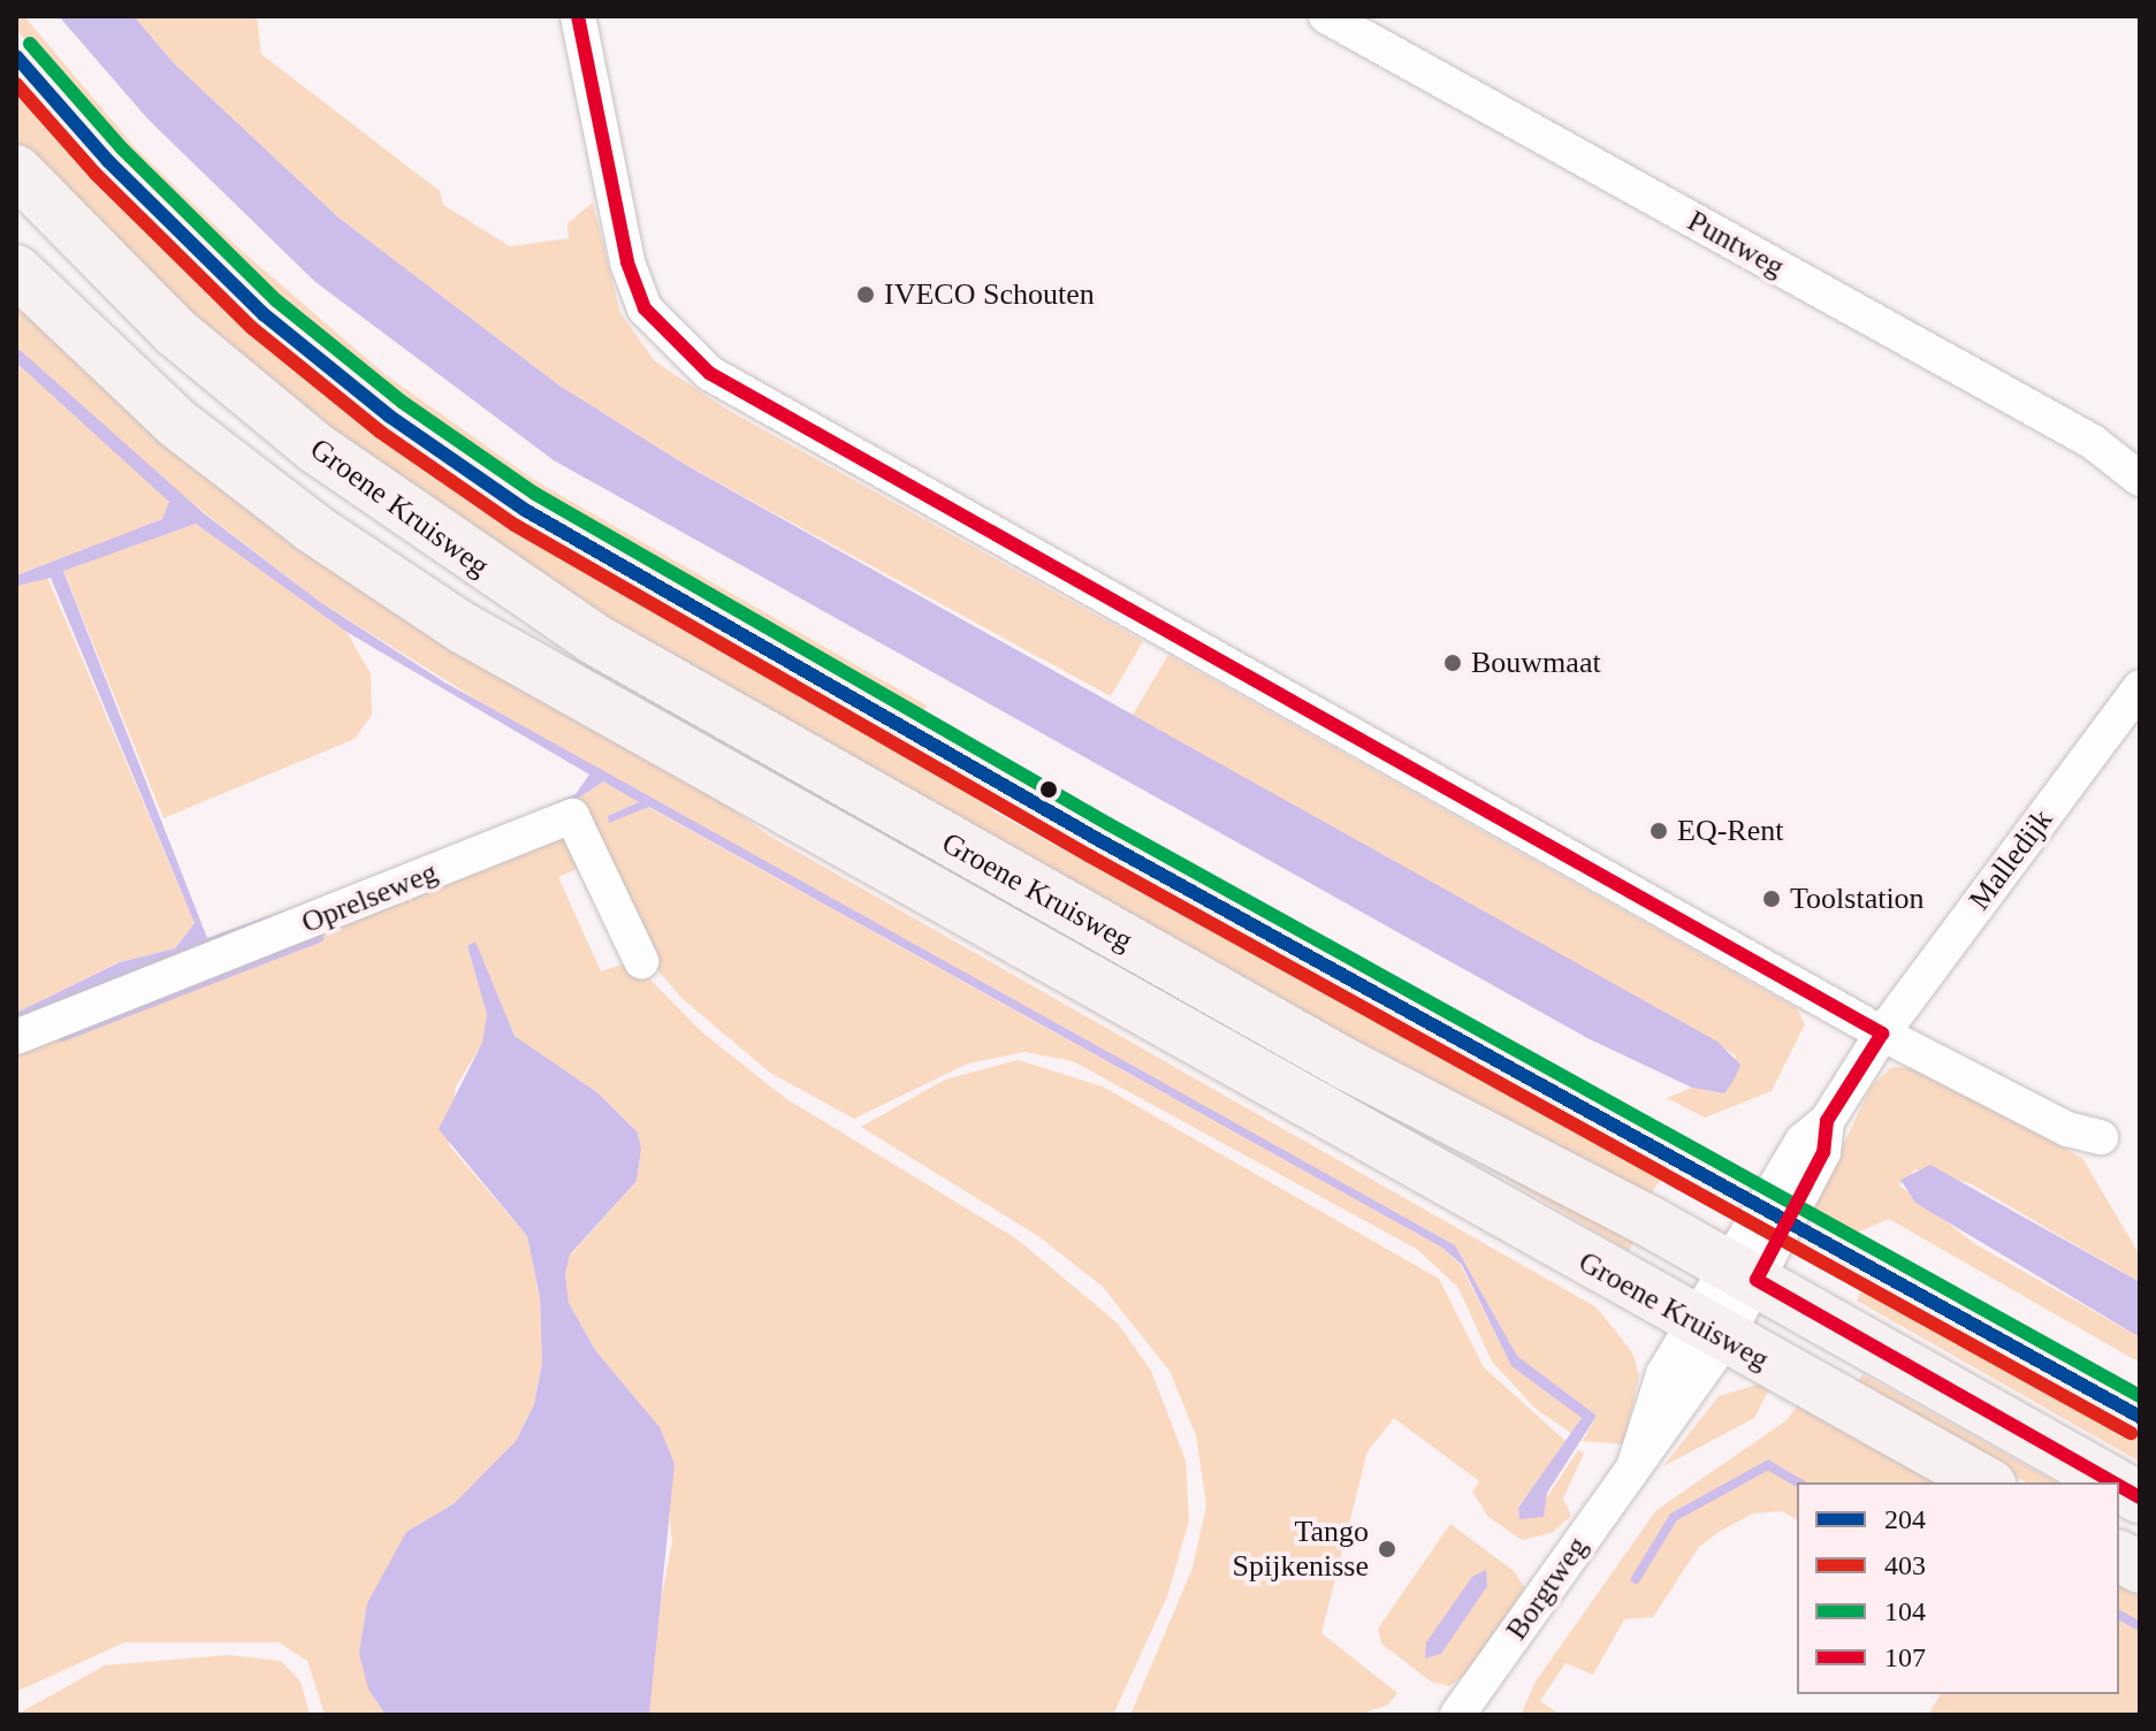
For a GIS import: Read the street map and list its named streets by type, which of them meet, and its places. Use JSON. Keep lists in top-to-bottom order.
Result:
{
  "streets": {
    "main road": ["Groene Kruisweg"],
    "street": [
      "Puntweg",
      "Malledijk",
      "Oprelseweg",
      "Borgtweg"
    ]
  },
  "crossings": [
    ["Groene Kruisweg", "Malledijk"],
    ["Groene Kruisweg", "Borgtweg"],
    ["Malledijk", "Borgtweg"]
  ],
  "places": [
    "IVECO Schouten",
    "Bouwmaat",
    "EQ-Rent",
    "Toolstation",
    "Tango Spijkenisse"
  ],
  "lines": [
    "transit line 107",
    "transit line 104",
    "transit line 204",
    "transit line 403"
  ],
  "legend": [
    "204",
    "403",
    "104",
    "107"
  ]
}
